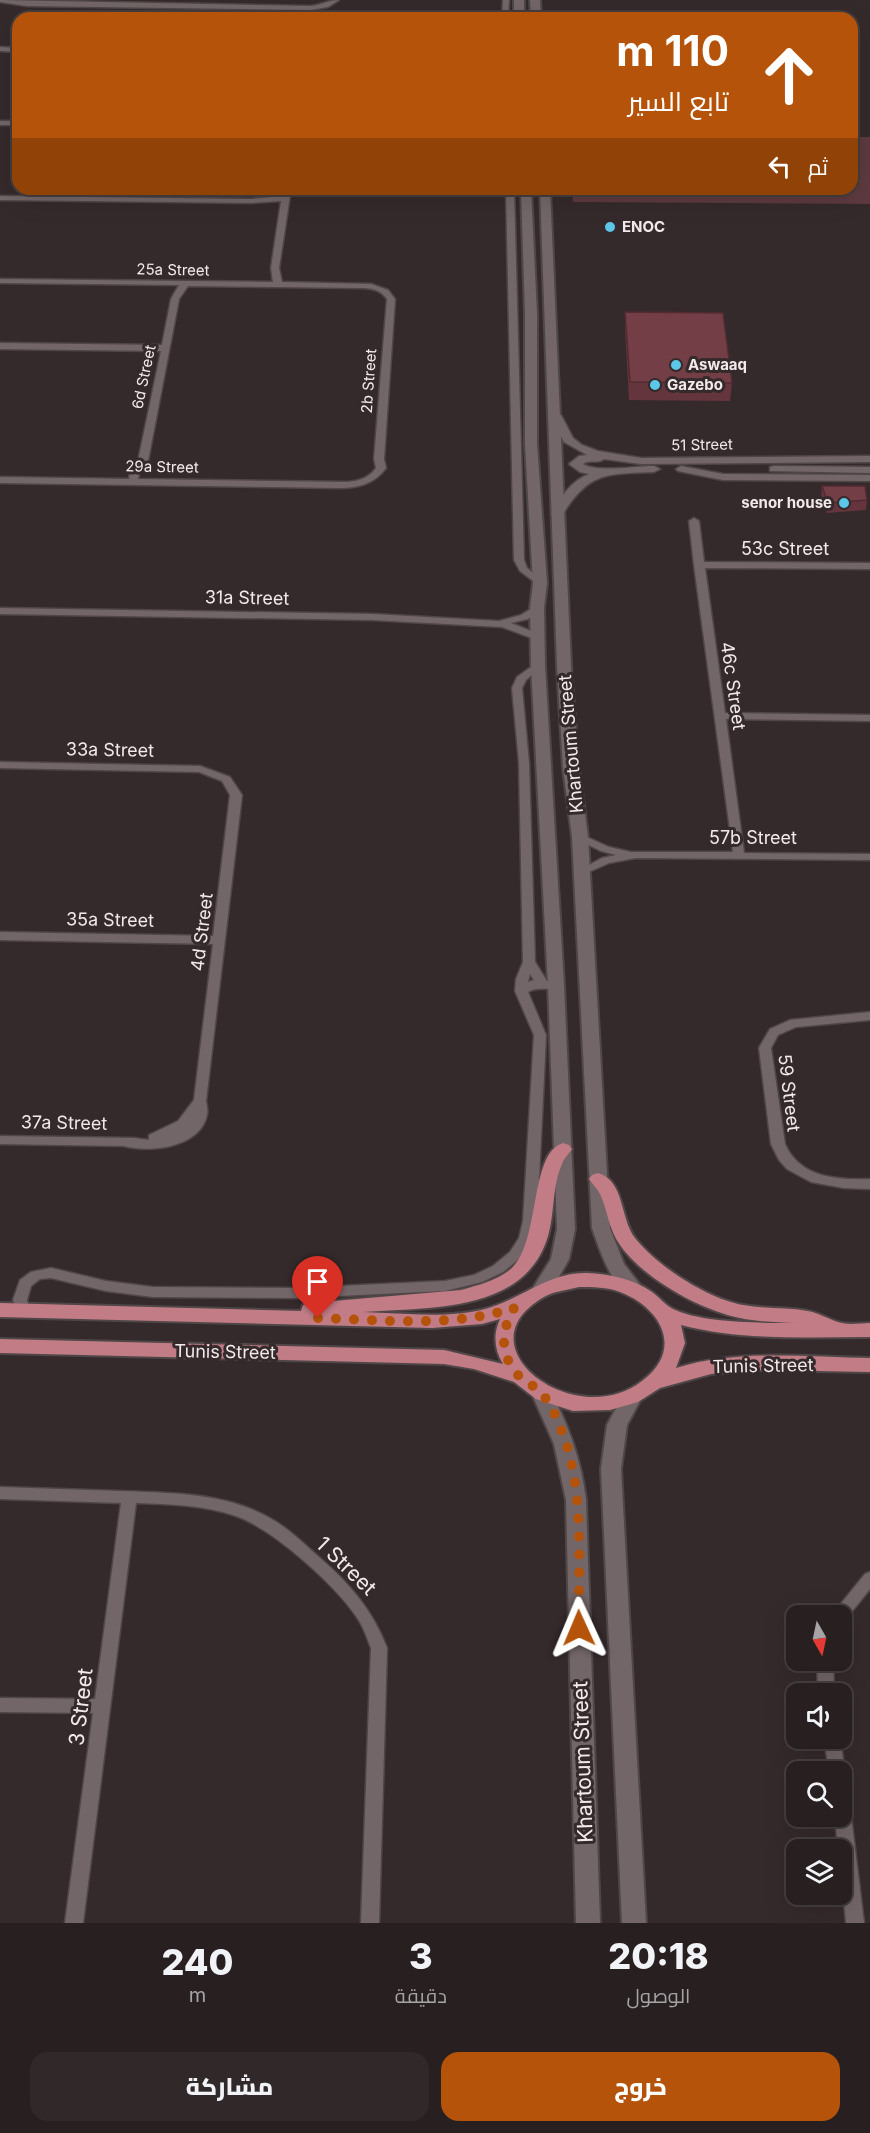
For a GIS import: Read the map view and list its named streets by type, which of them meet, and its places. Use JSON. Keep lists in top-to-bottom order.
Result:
{
  "streets": {
    "main road": ["Khartoum Street", "Tunis Street"],
    "street": [
      "25a Street",
      "6d Street",
      "2b Street",
      "51 Street",
      "29a Street",
      "53c Street",
      "31a Street",
      "46c Street",
      "33a Street",
      "57b Street",
      "35a Street",
      "4d Street",
      "59 Street",
      "37a Street",
      "1 Street",
      "3 Street"
    ]
  },
  "crossings": [
    ["25a Street", "6d Street"],
    ["25a Street", "2b Street"],
    ["6d Street", "29a Street"],
    ["2b Street", "29a Street"],
    ["51 Street", "Khartoum Street"],
    ["53c Street", "46c Street"],
    ["31a Street", "Khartoum Street"],
    ["46c Street", "57b Street"],
    ["Khartoum Street", "57b Street"],
    ["Khartoum Street", "Tunis Street"],
    ["33a Street", "4d Street"],
    ["35a Street", "4d Street"],
    ["4d Street", "37a Street"],
    ["1 Street", "3 Street"]
  ],
  "places": [
    "ENOC",
    "Aswaaq",
    "Gazebo",
    "senor house"
  ],
  "north": "bottom",
  "page": {
    "turn": ["110 m", "تابع السير"],
    "then": "ثم",
    "eta": [
      "20:18",
      "الوصول",
      "3",
      "دقيقة",
      "240",
      "m"
    ],
    "buttons": ["خروج", "مشاركة"]
  }
}
